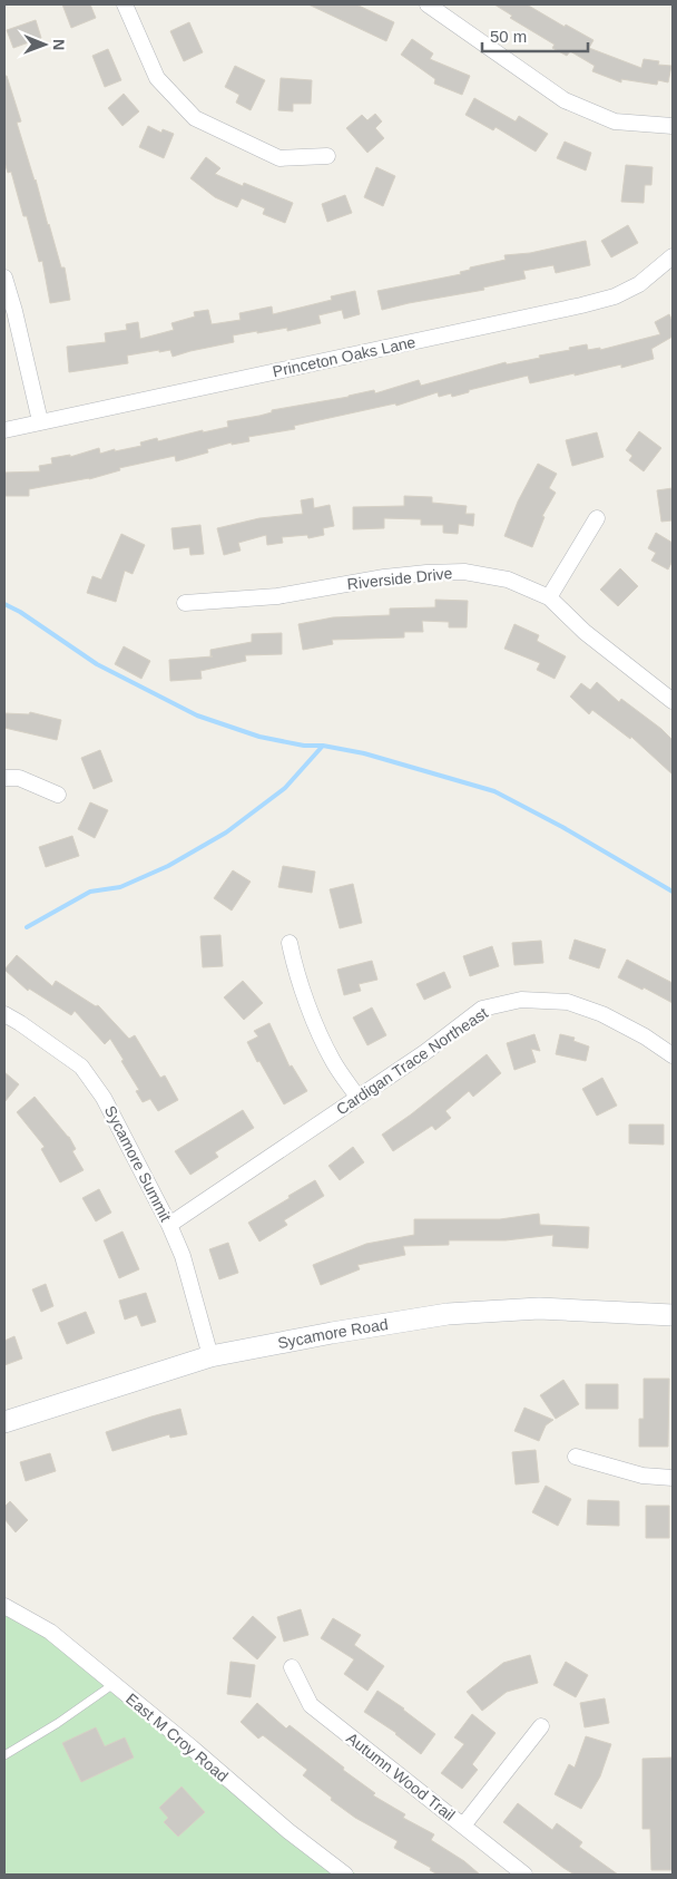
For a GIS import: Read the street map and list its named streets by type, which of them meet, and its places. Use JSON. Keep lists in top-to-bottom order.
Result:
{
  "streets": {
    "street": [
      "Princeton Oaks Lane",
      "Riverside Drive",
      "Cardigan Trace Northeast",
      "Sycamore Summit",
      "Sycamore Road",
      "East M Croy Road",
      "Autumn Wood Trail"
    ]
  },
  "crossings": [
    ["Cardigan Trace Northeast", "Sycamore Summit"],
    ["Sycamore Summit", "Sycamore Road"]
  ],
  "scale_bar": "50 m",
  "north": "right"
}
